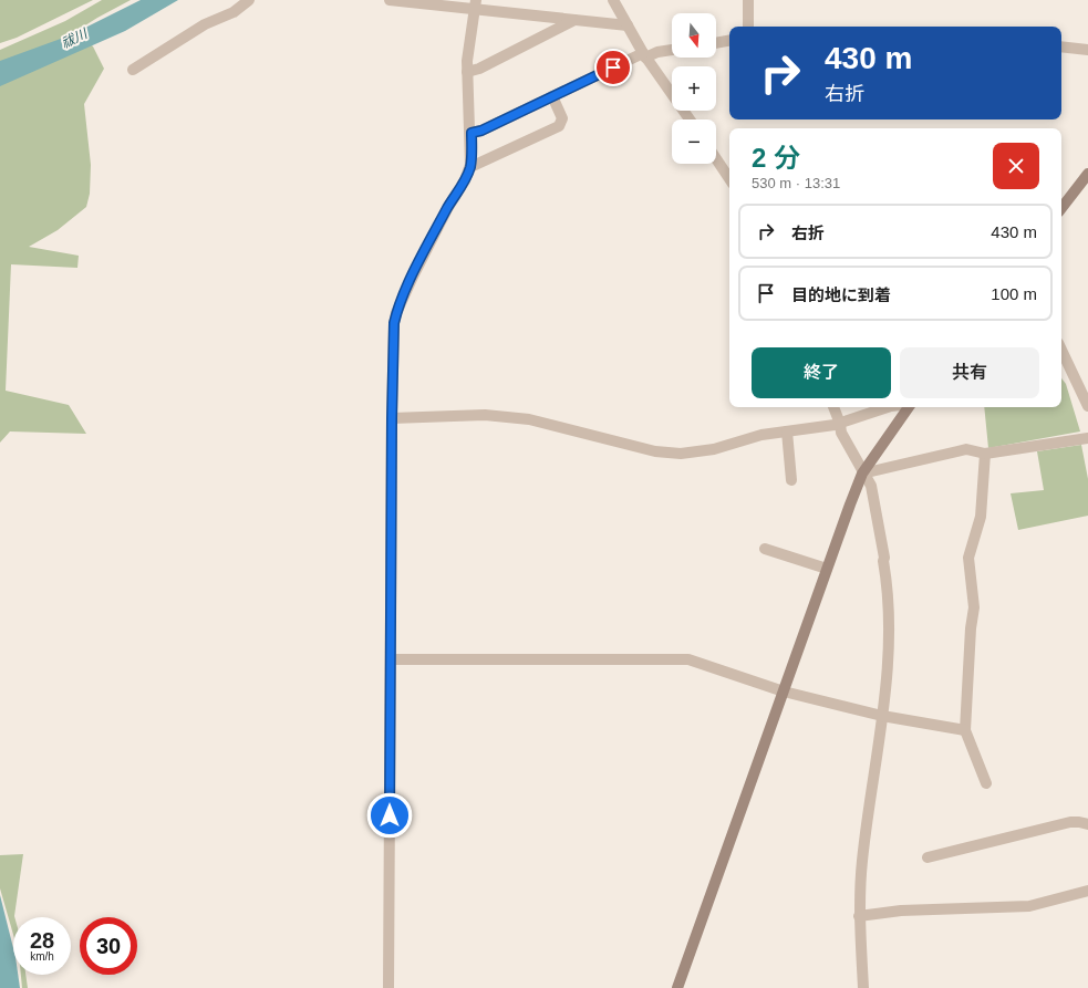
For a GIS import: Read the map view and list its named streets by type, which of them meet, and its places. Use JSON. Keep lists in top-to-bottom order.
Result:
{
  "water": ["祓川"],
  "north": "bottom",
  "page": {
    "map_buttons": ["+", "−"],
    "turn": ["430 m", "右折"],
    "heading": ["2 分", "530 m · 13:31"],
    "list": [
      {
        "name": "右折",
        "value": "430 m"
      },
      {
        "name": "目的地に到着",
        "value": "100 m"
      }
    ],
    "buttons": ["終了", "共有"],
    "speed": "28 km/h",
    "limit": "30"
  }
}
